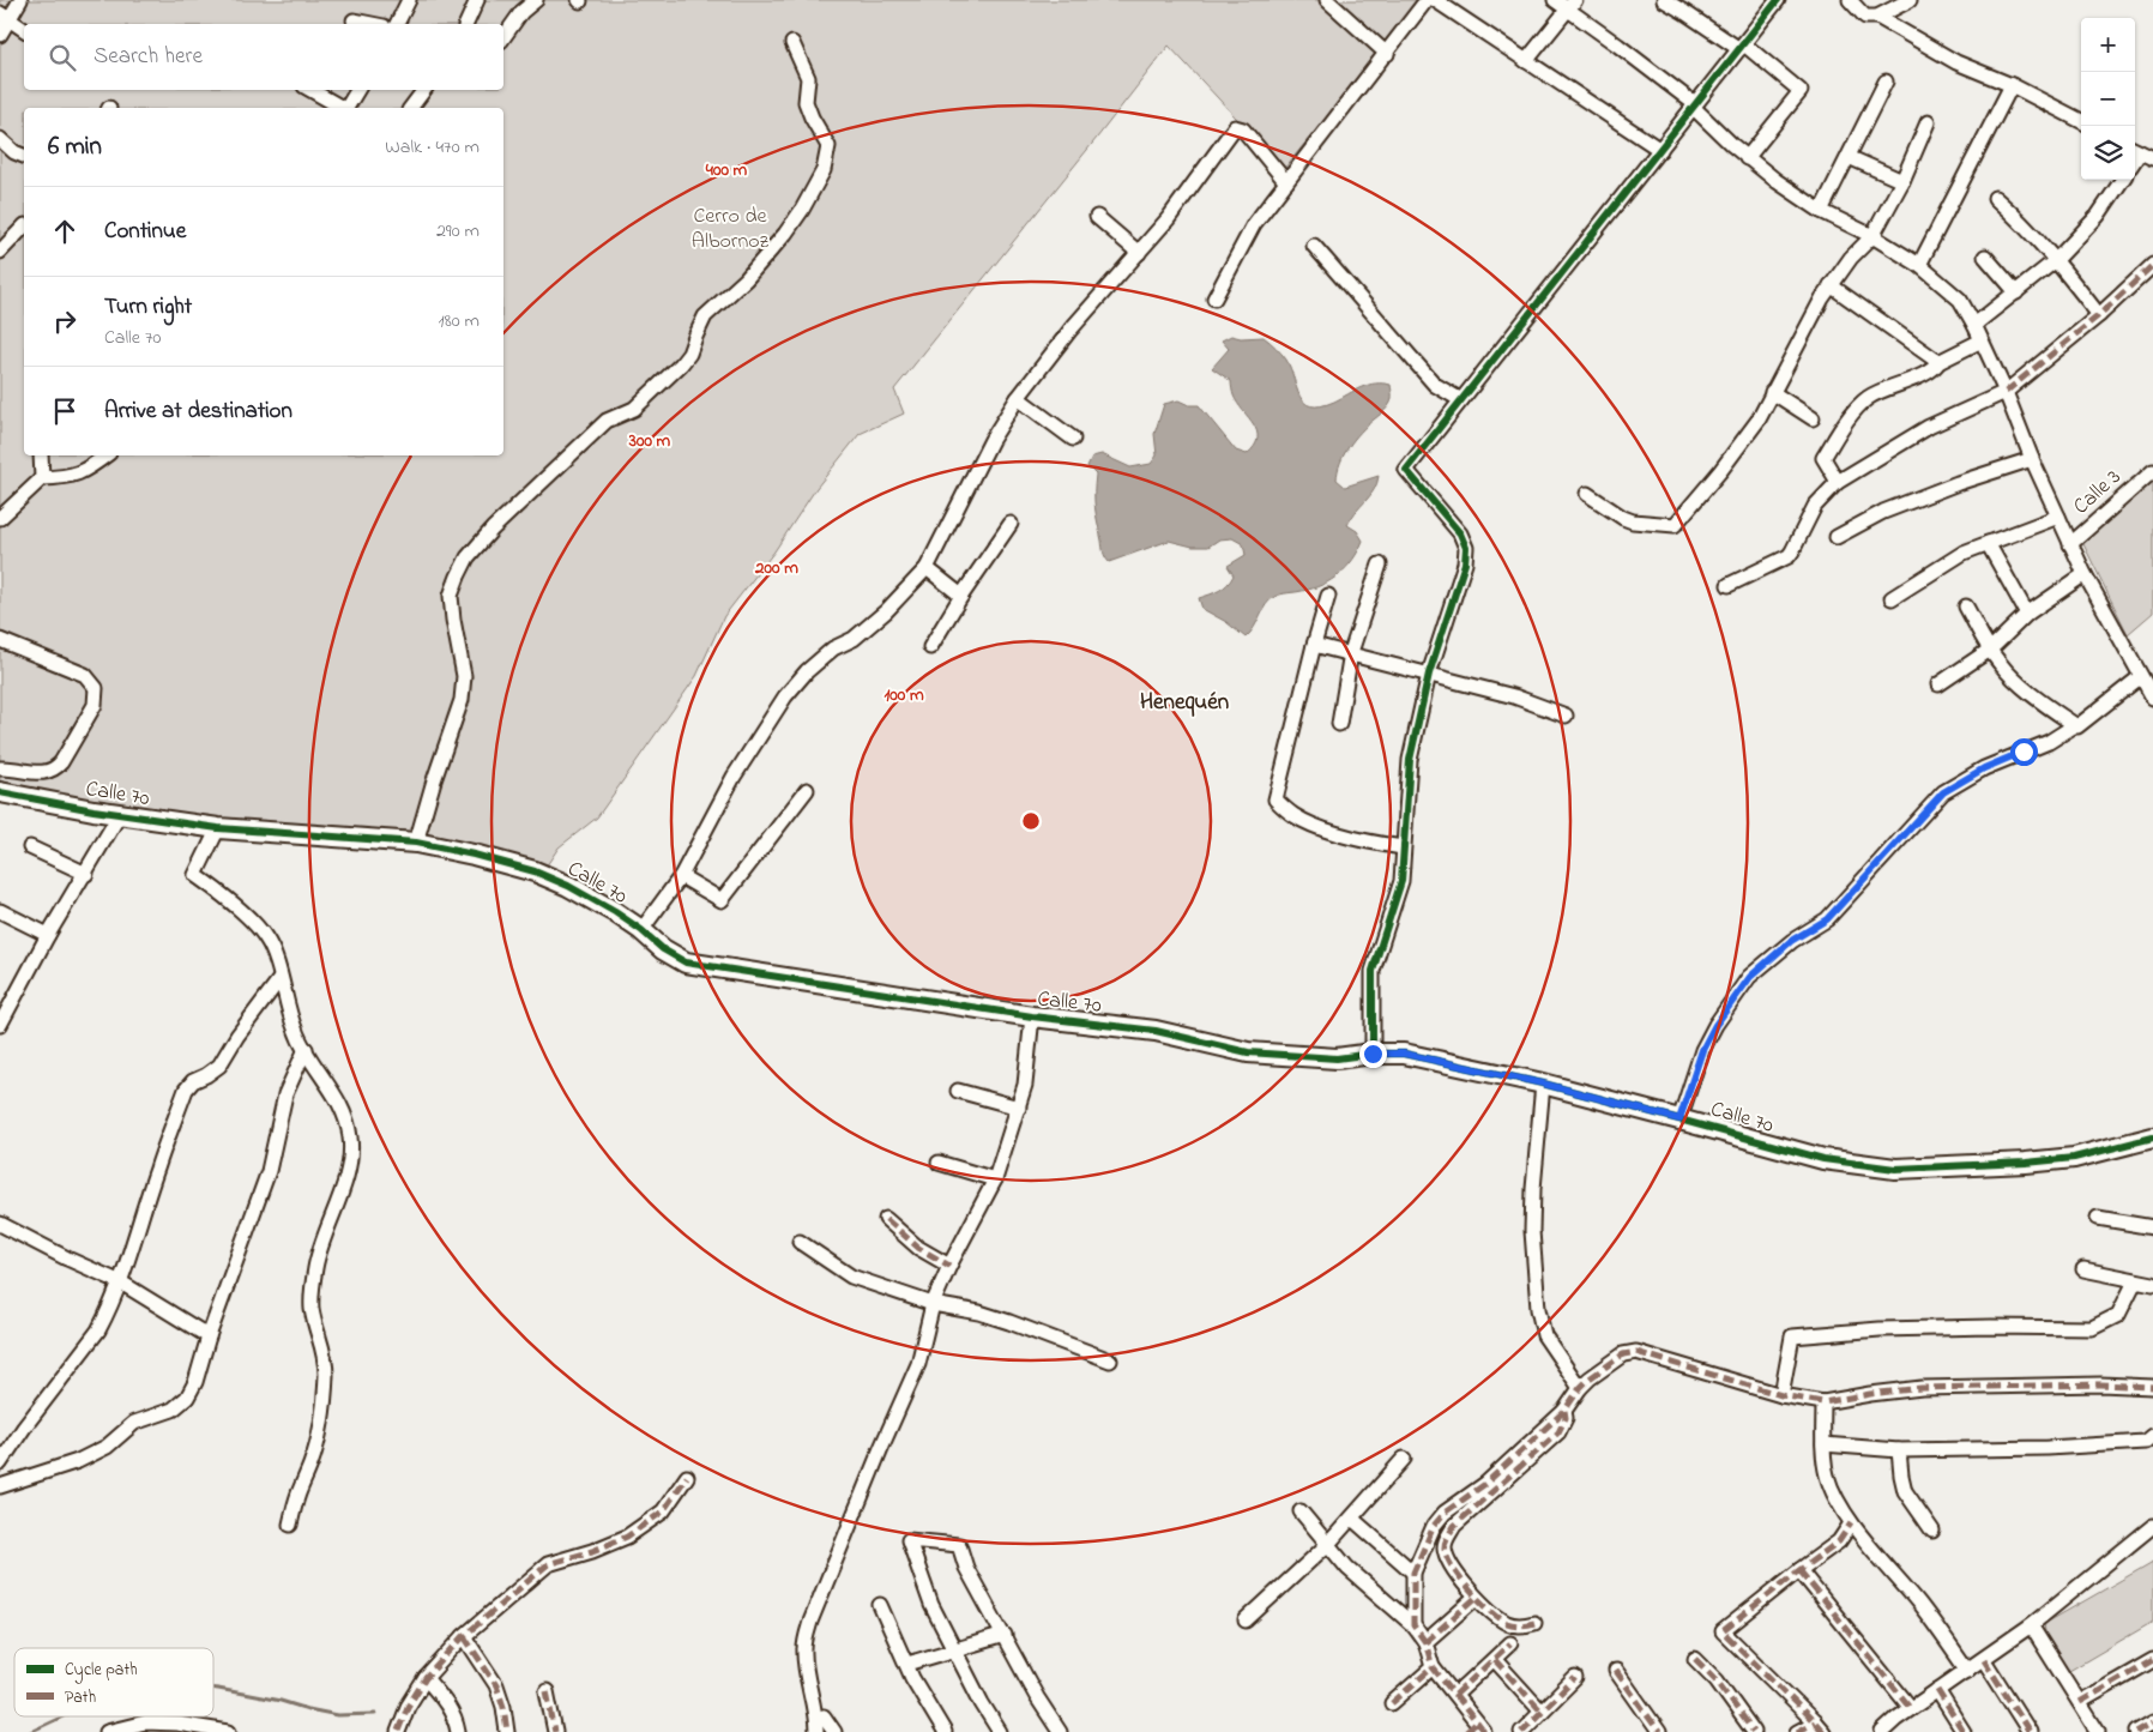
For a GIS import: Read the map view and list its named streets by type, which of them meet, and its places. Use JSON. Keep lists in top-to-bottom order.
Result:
{
  "streets": {
    "street": ["Calle 3", "Calle 70"]
  },
  "districts": ["Henequén"],
  "parks": ["Cerro de Albornoz"],
  "legend": ["Cycle path", "Path"],
  "page": {
    "map_buttons": ["+", "−"],
    "search": "Search here",
    "heading": ["6 min", "Walk · 470 m"],
    "list": [
      ["Continue", "290 m"],
      ["Turn right", "Calle 70", "180 m"],
      "Arrive at destination"
    ]
  },
  "rings": [
    "400 m",
    "300 m",
    "200 m",
    "100 m"
  ]
}
